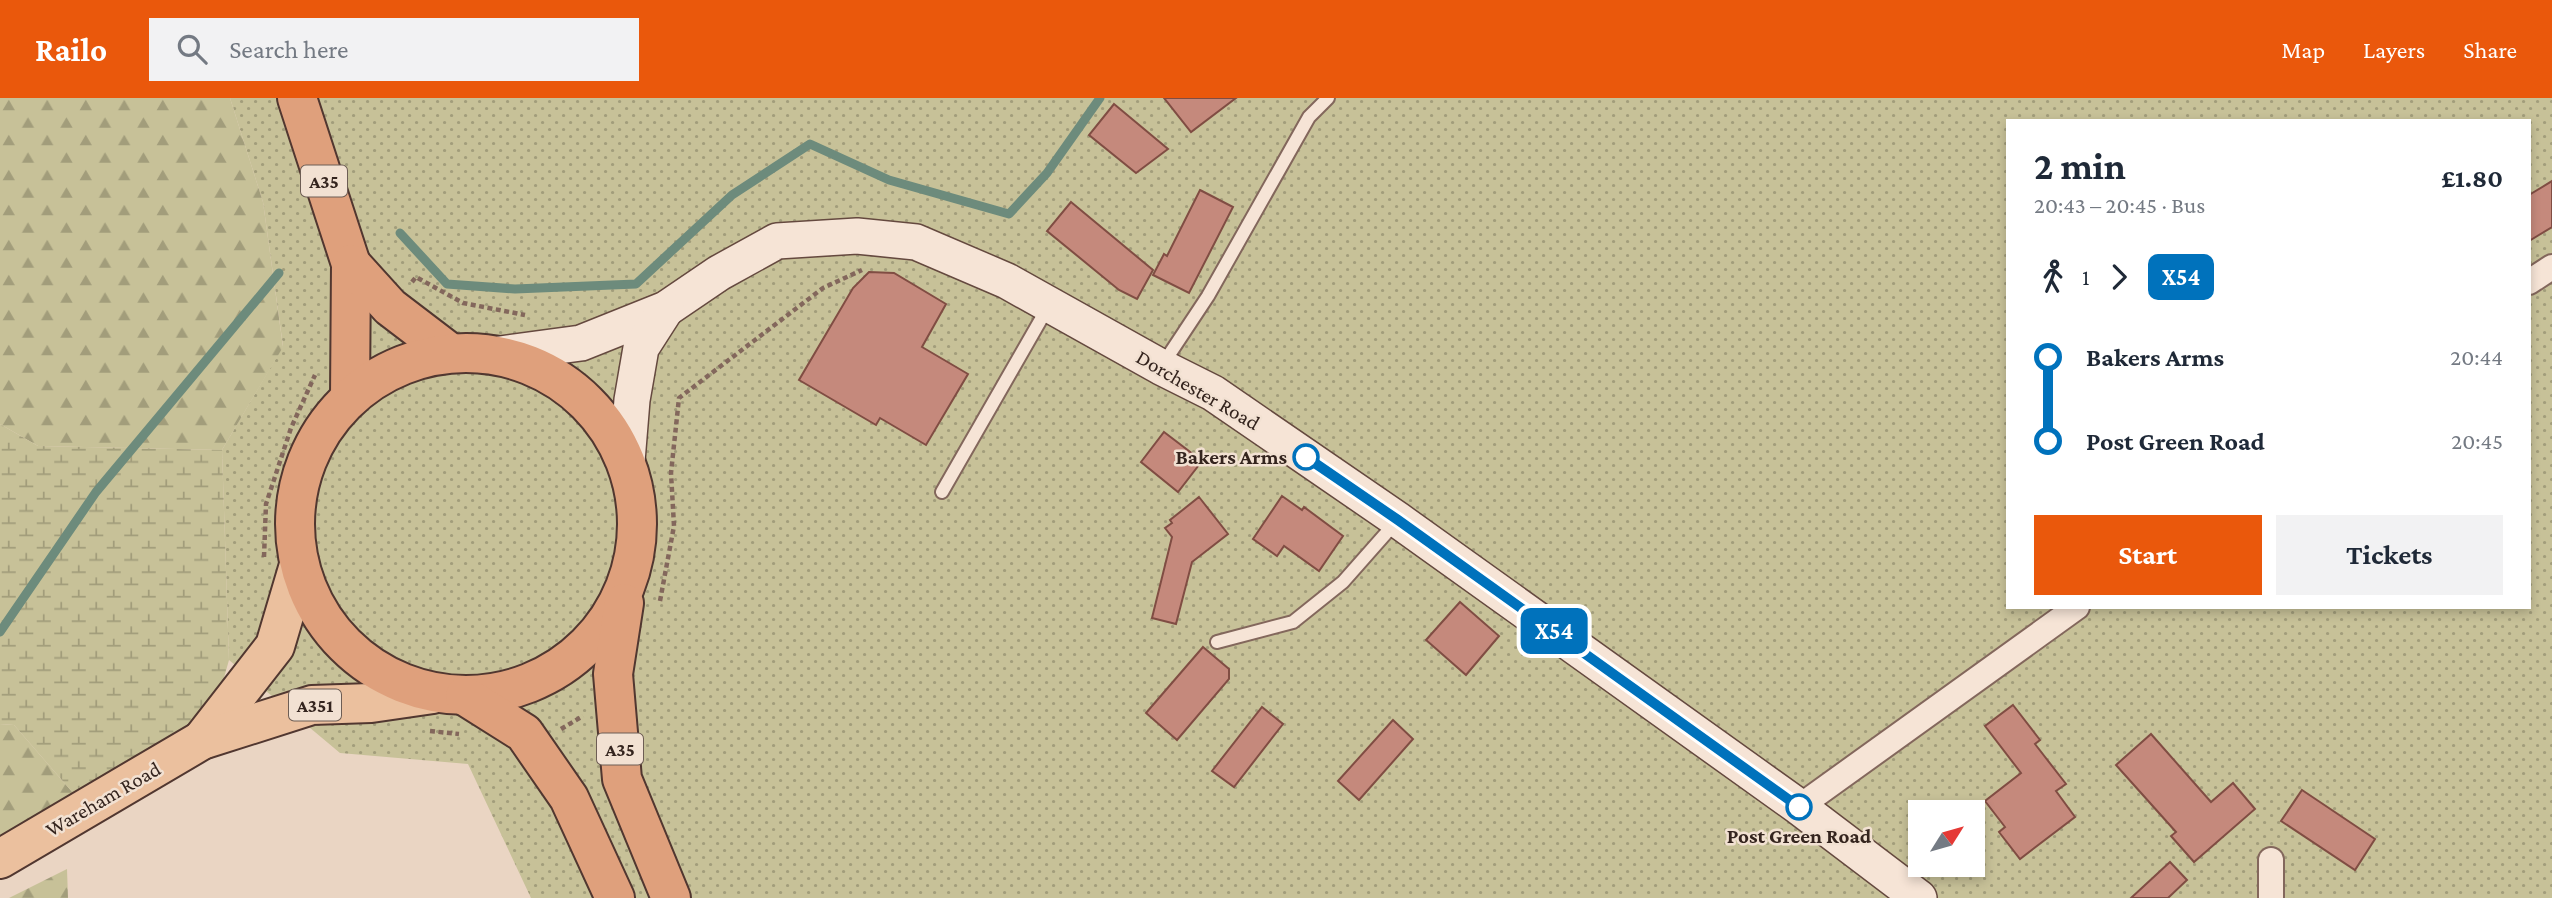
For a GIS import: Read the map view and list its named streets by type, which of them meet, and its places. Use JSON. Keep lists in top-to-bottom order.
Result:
{
  "streets": {
    "highway": ["A35"],
    "main road": ["Dorchester Road", "A351", "Wareham Road"]
  },
  "places": ["Bakers Arms", "Post Green Road"],
  "lines": ["bus line X54"],
  "north": "top right",
  "page": {
    "header": "Railo",
    "search": "Search here",
    "nav": ["Map", "Layers", "Share"],
    "on_map": "X54",
    "heading": ["2 min", "20:43 – 20:45 · Bus", "£1.80"],
    "legs": ["1", "X54"],
    "list": [
      {
        "name": "Bakers Arms",
        "value": "20:44"
      },
      {
        "name": "Post Green Road",
        "value": "20:45"
      }
    ],
    "buttons": ["Start", "Tickets"]
  }
}
